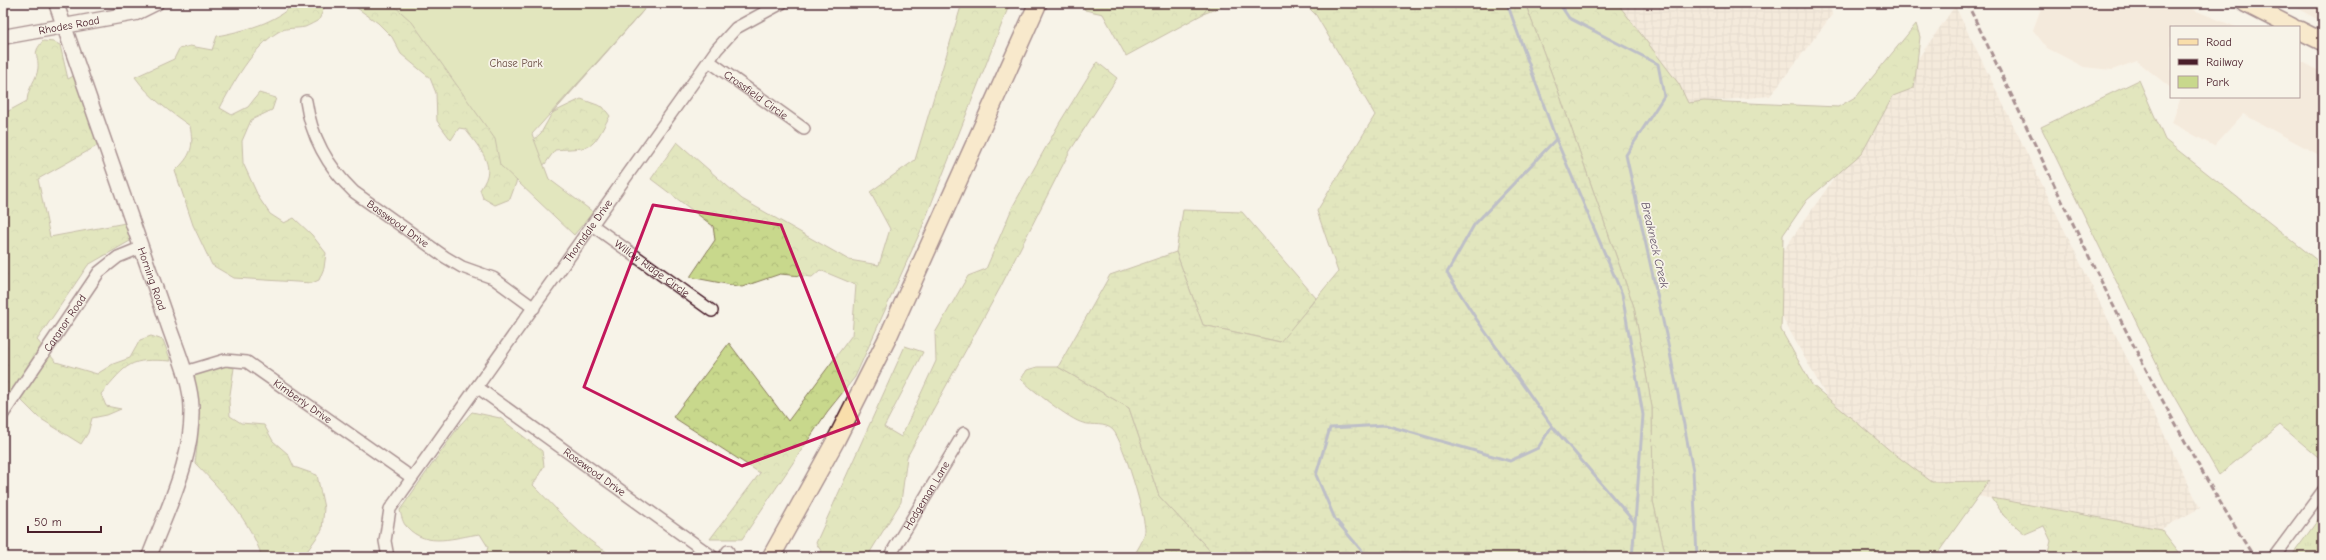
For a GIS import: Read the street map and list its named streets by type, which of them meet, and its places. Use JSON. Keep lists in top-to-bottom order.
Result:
{
  "streets": {
    "street": [
      "Rhodes Road",
      "Crossfield Circle",
      "Basswood Drive",
      "Thorndale Drive",
      "Willow Ridge Circle",
      "Horning Road",
      "Caranor Road",
      "Kimberly Drive",
      "Rosewood Drive",
      "Hodgeman Lane"
    ]
  },
  "crossings": [
    ["Rhodes Road", "Horning Road"],
    ["Crossfield Circle", "Thorndale Drive"],
    ["Basswood Drive", "Thorndale Drive"],
    ["Thorndale Drive", "Willow Ridge Circle"],
    ["Thorndale Drive", "Kimberly Drive"],
    ["Thorndale Drive", "Rosewood Drive"],
    ["Horning Road", "Caranor Road"],
    ["Horning Road", "Kimberly Drive"]
  ],
  "water": ["Breakneck Creek"],
  "parks": ["Chase Park"],
  "legend": ["Road", "Railway", "Park"],
  "scale_bar": "50 m"
}
